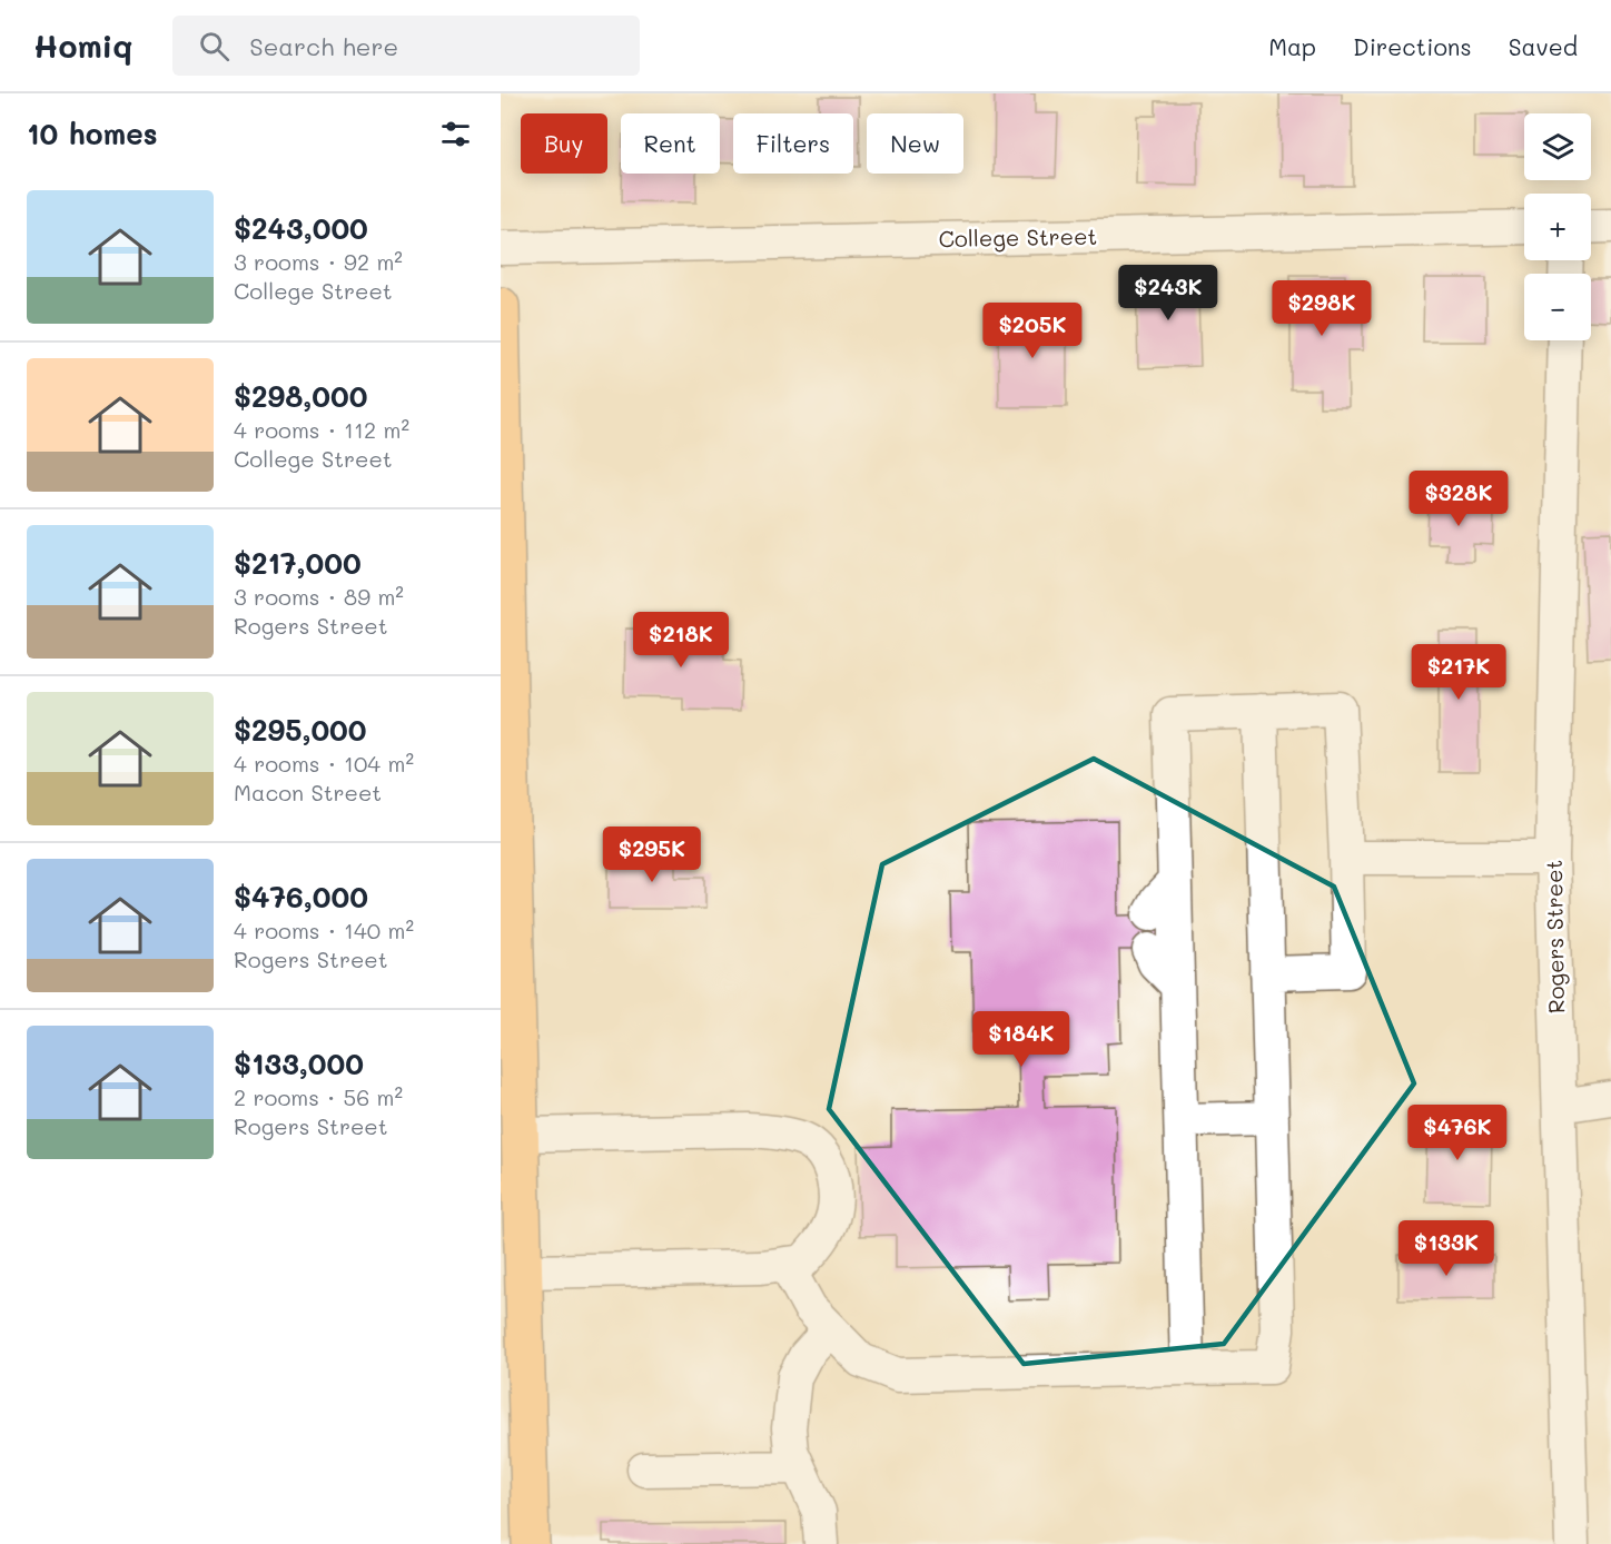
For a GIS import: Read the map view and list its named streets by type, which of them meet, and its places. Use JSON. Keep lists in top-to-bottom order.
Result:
{
  "streets": {
    "street": ["College Street", "Rogers Street"]
  },
  "page": {
    "header": "Homiq",
    "search": "Search here",
    "nav": ["Map", "Directions", "Saved"],
    "heading": "10 homes",
    "map_buttons": ["+", "−"],
    "chip": [
      "Buy",
      "Rent",
      "Filters",
      "New"
    ],
    "list": [
      {
        "name": "$243,000",
        "note": "3 rooms · 92 m² · College Street"
      },
      {
        "name": "$298,000",
        "note": "4 rooms · 112 m² · College Street"
      },
      {
        "name": "$217,000",
        "note": "3 rooms · 89 m² · Rogers Street"
      },
      {
        "name": "$295,000",
        "note": "4 rooms · 104 m² · Macon Street"
      },
      {
        "name": "$476,000",
        "note": "4 rooms · 140 m² · Rogers Street"
      },
      {
        "name": "$133,000",
        "note": "2 rooms · 56 m² · Rogers Street"
      }
    ],
    "price": [
      "$243K",
      "$298K",
      "$205K",
      "$328K",
      "$218K",
      "$217K",
      "$295K",
      "$184K",
      "$476K",
      "$133K"
    ]
  }
}
